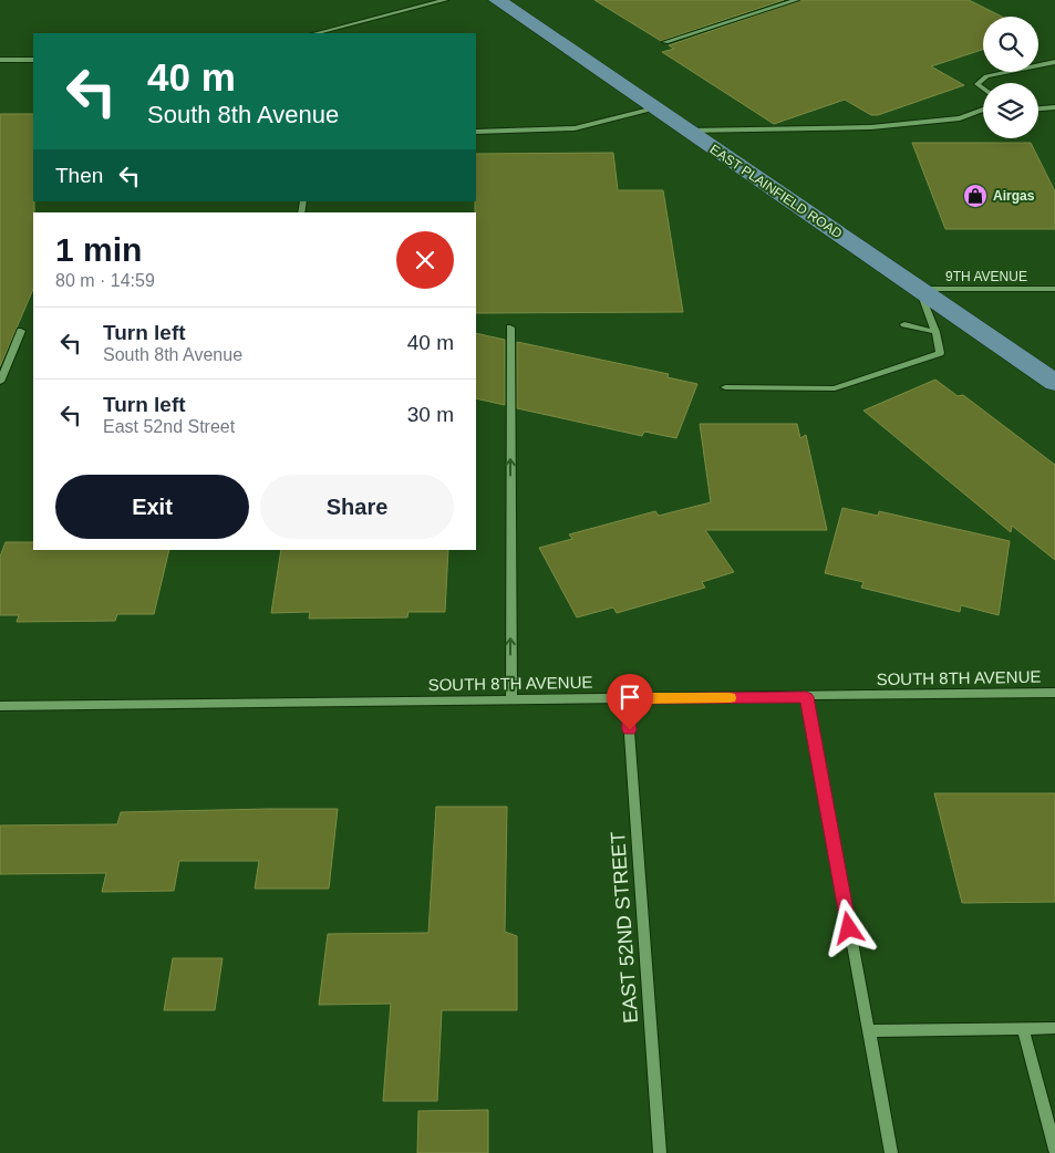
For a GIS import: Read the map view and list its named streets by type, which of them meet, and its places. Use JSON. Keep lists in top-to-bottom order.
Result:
{
  "streets": {
    "main road": ["EAST PLAINFIELD ROAD"],
    "street": ["9TH AVENUE", "SOUTH 8TH AVENUE", "EAST 52ND STREET"]
  },
  "crossings": [
    ["EAST PLAINFIELD ROAD", "9TH AVENUE"],
    ["SOUTH 8TH AVENUE", "EAST 52ND STREET"]
  ],
  "places": {
    "shop": ["Airgas"]
  },
  "page": {
    "turn": ["40 m", "South 8th Avenue"],
    "then": "Then",
    "heading": ["1 min", "80 m · 14:59"],
    "list": [
      {
        "name": "Turn left",
        "note": "South 8th Avenue",
        "value": "40 m"
      },
      {
        "name": "Turn left",
        "note": "East 52nd Street",
        "value": "30 m"
      }
    ],
    "buttons": ["Exit", "Share"]
  }
}
